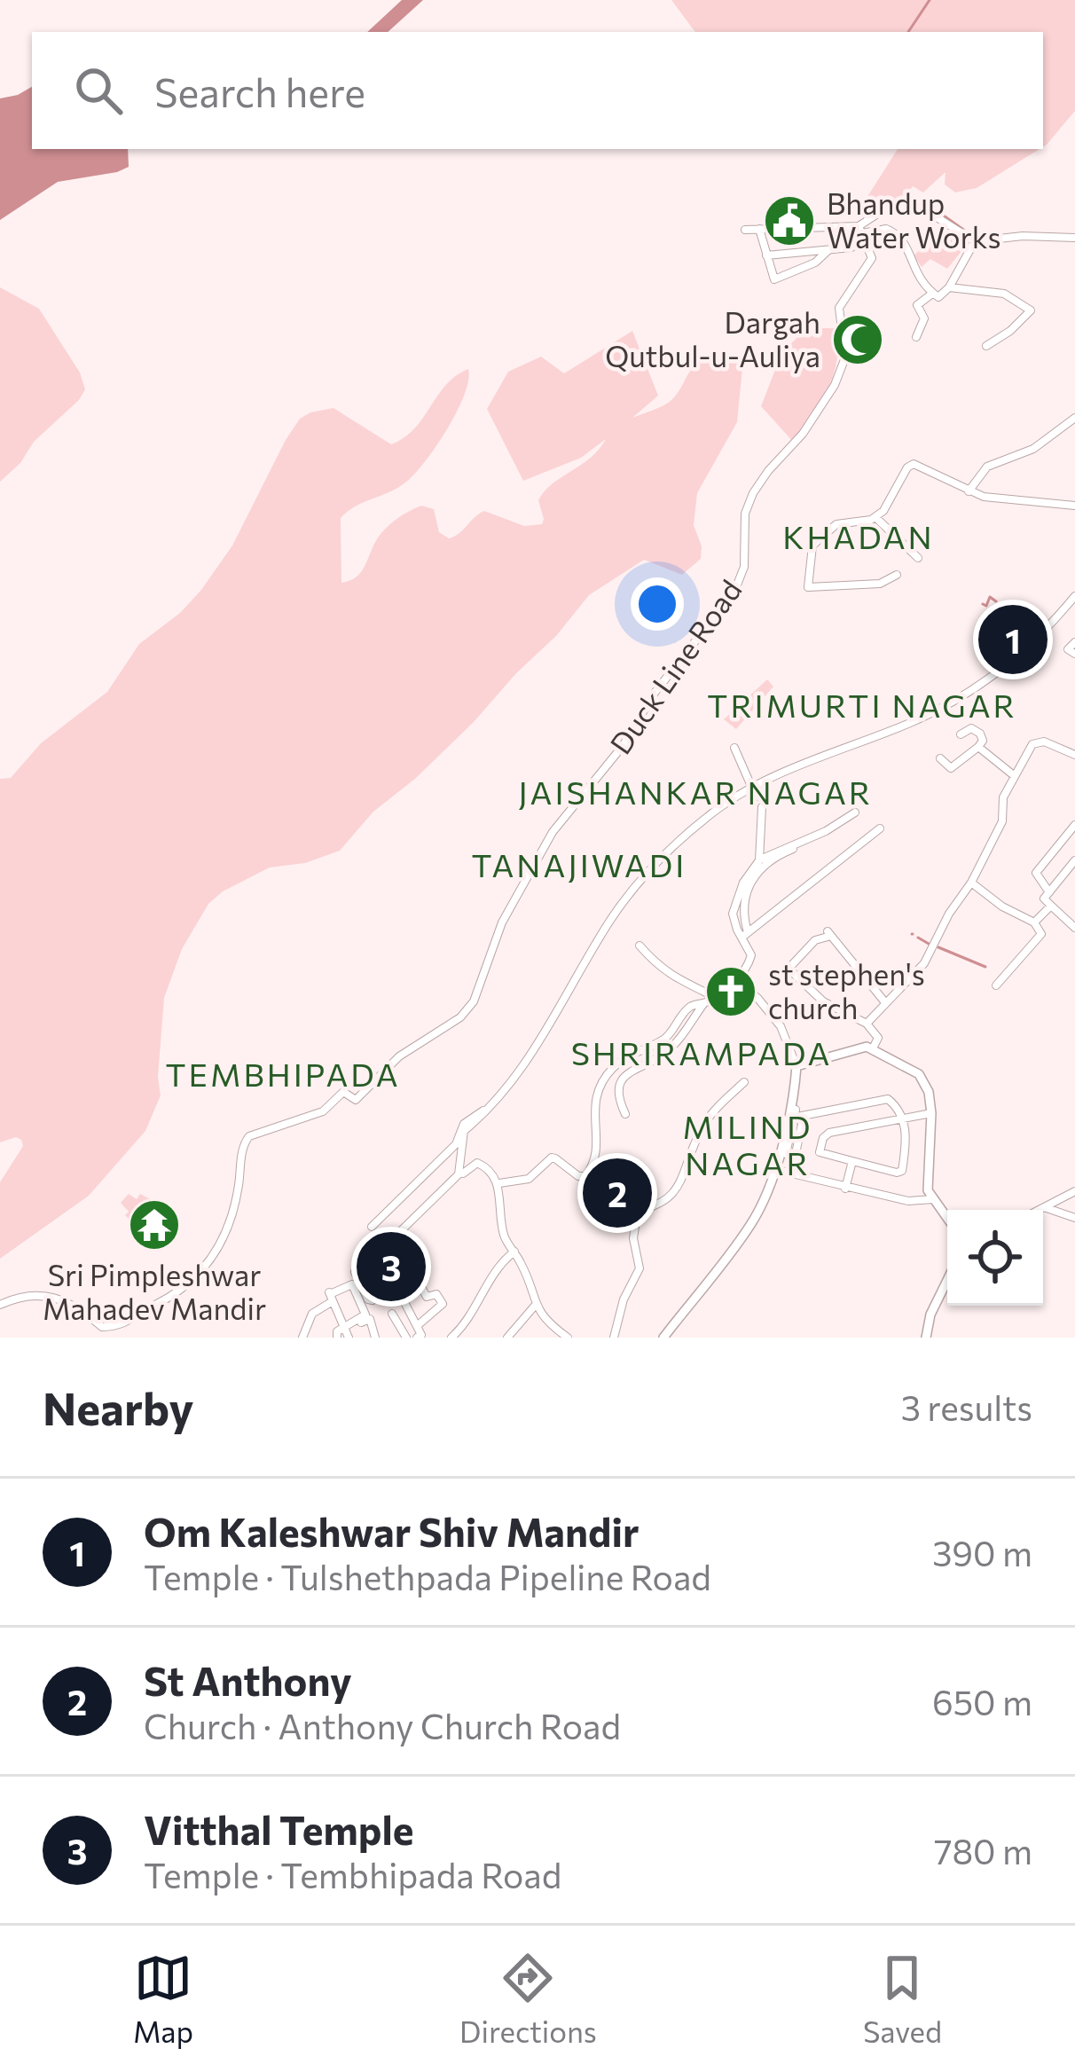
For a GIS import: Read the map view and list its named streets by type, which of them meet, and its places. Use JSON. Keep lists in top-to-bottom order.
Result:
{
  "streets": {
    "street": ["Duck Line Road"]
  },
  "districts": [
    "KHADAN",
    "TRIMURTI NAGAR",
    "JAISHANKAR NAGAR",
    "TANAJIWADI",
    "SHRIRAMPADA",
    "TEMBHIPADA",
    "MILIND NAGAR"
  ],
  "places": {
    "public building": ["Bhandup Water Works"],
    "mosque": ["Dargah Qutbul-u-Auliya"],
    "church": ["st stephen's church"],
    "temple": ["Sri Pimpleshwar Mahadev Mandir"]
  },
  "page": {
    "search": "Search here",
    "pins": ["1", "2", "3"],
    "heading": ["Nearby", "3 results"],
    "list": [
      {
        "mark": "1",
        "name": "Om Kaleshwar Shiv Mandir",
        "note": "Temple · Tulshethpada Pipeline Road",
        "value": "390 m"
      },
      {
        "mark": "2",
        "name": "St Anthony",
        "note": "Church · Anthony Church Road",
        "value": "650 m"
      },
      {
        "mark": "3",
        "name": "Vitthal Temple",
        "note": "Temple · Tembhipada Road",
        "value": "780 m"
      }
    ],
    "nav": ["Map", "Directions", "Saved"]
  }
}
